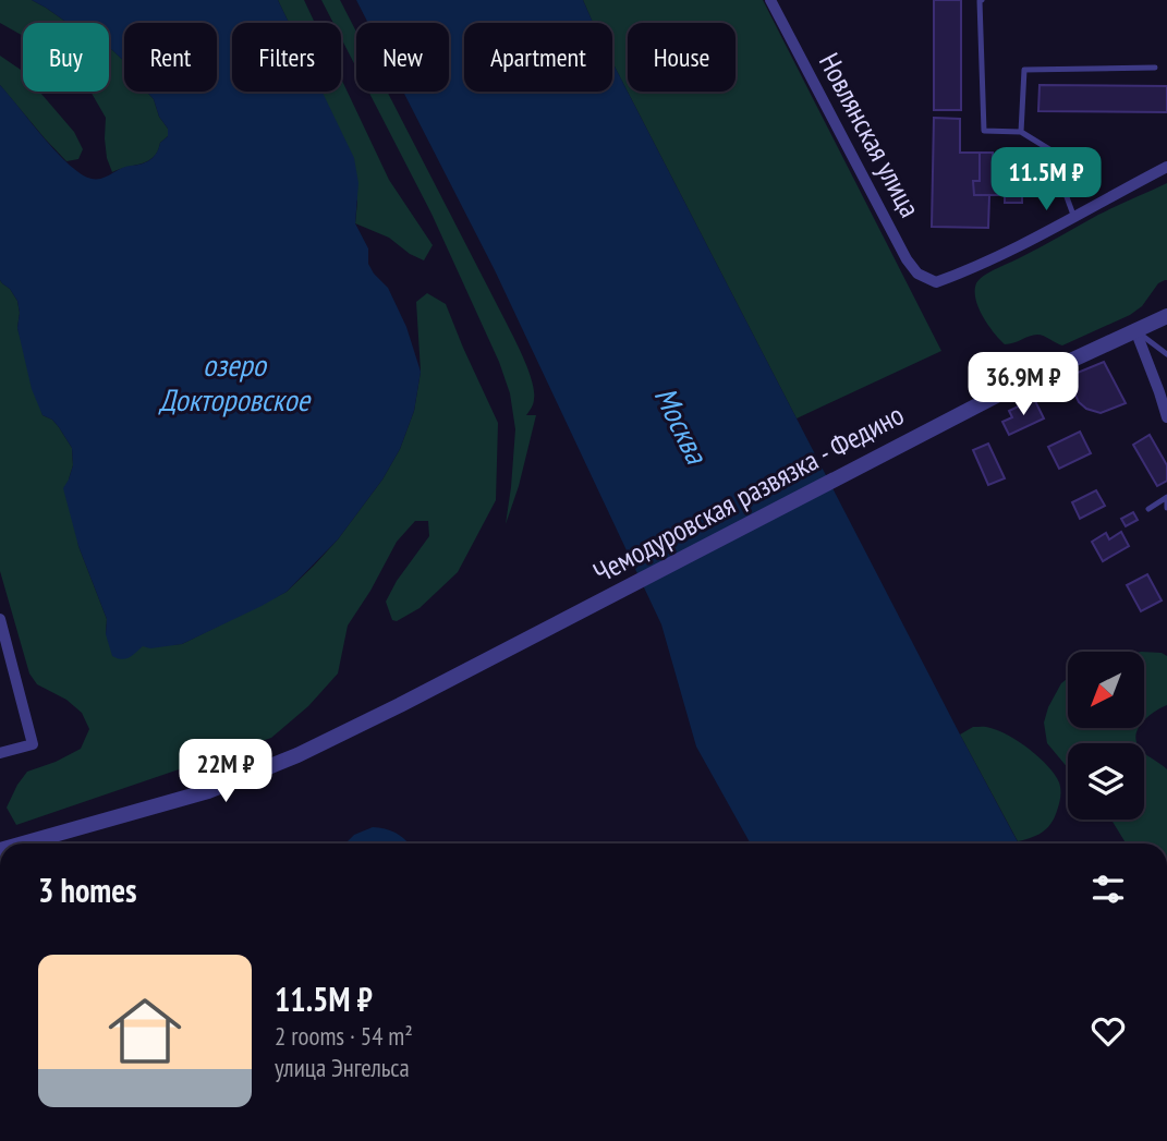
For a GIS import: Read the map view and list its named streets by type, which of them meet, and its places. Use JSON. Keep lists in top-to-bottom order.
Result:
{
  "streets": {
    "street": ["Новлянская улица", "Чемодуровская развязка - Федино"]
  },
  "water": ["озеро Докторовское", "Москва"],
  "north": "bottom left",
  "page": {
    "chip": [
      "Buy",
      "Rent",
      "Filters",
      "New",
      "Apartment",
      "House"
    ],
    "price": ["11.5M ₽", "36.9M ₽", "22M ₽"],
    "heading": "3 homes",
    "list": [
      {
        "name": "11.5M ₽",
        "note": "2 rooms · 54 m² · улица Энгельса"
      }
    ]
  }
}
